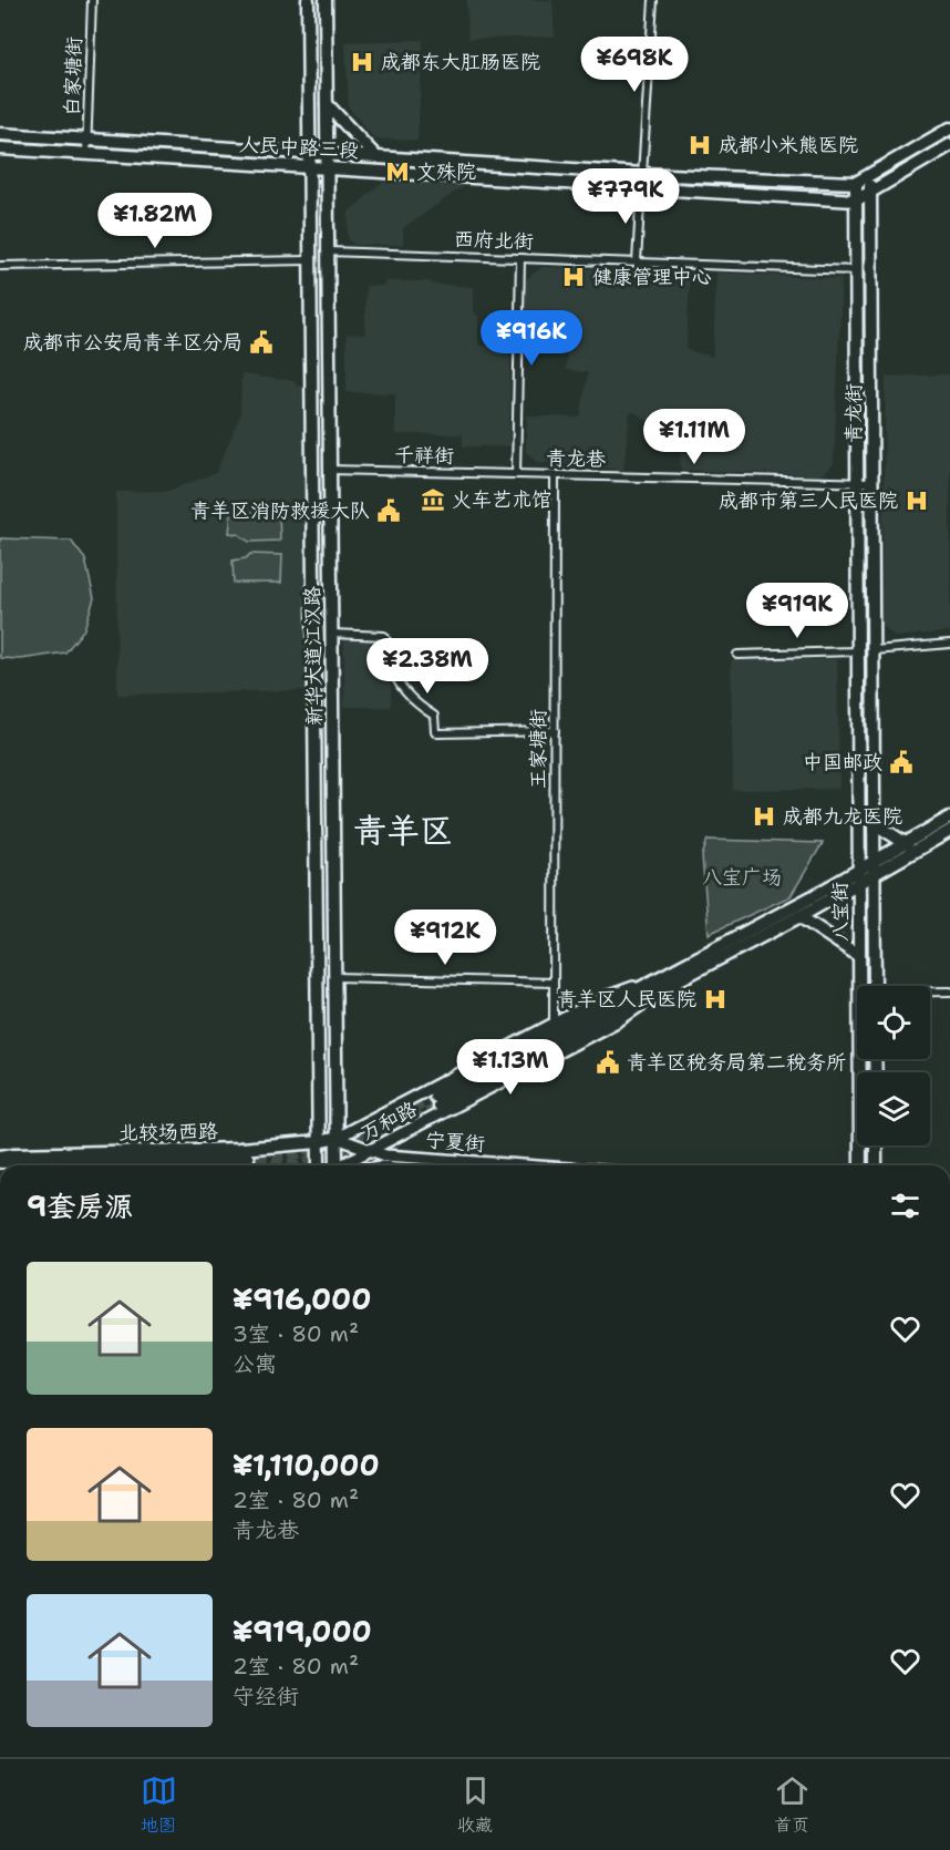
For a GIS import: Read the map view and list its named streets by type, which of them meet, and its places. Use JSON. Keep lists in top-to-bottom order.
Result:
{
  "streets": {
    "main road": [
      "人民中路三段",
      "青龙街",
      "新华大道江汉路",
      "八宝街",
      "万和路",
      "北较场西路",
      "宁夏街"
    ],
    "street": [
      "白家塘街",
      "西府北街",
      "千祥街",
      "青龙巷",
      "王家塘街"
    ]
  },
  "crossings": [
    ["白家塘街", "人民中路三段"],
    ["人民中路三段", "青龙街"],
    ["人民中路三段", "新华大道江汉路"],
    ["西府北街", "青龙街"],
    ["西府北街", "新华大道江汉路"],
    ["青龙街", "青龙巷"],
    ["青龙街", "八宝街"],
    ["千祥街", "青龙巷"],
    ["千祥街", "新华大道江汉路"],
    ["青龙巷", "王家塘街"],
    ["新华大道江汉路", "万和路"],
    ["新华大道江汉路", "北较场西路"],
    ["新华大道江汉路", "宁夏街"],
    ["王家塘街", "万和路"],
    ["八宝街", "万和路"],
    ["万和路", "北较场西路"],
    ["万和路", "宁夏街"],
    ["北较场西路", "宁夏街"]
  ],
  "districts": ["青羊区"],
  "parks": ["八宝广场"],
  "places": {
    "hospital": [
      "成都东大肛肠医院",
      "成都小米熊医院",
      "健康管理中心",
      "成都市第三人民医院",
      "成都九龙医院",
      "青羊区人民医院"
    ],
    "metro station": ["文殊院"],
    "public building": [
      "成都市公安局青羊区分局",
      "青羊区消防救援大队",
      "中国邮政",
      "青羊区税务局第二税务所"
    ],
    "museum": ["火车艺术馆"]
  },
  "page": {
    "price": [
      "¥698K",
      "¥779K",
      "¥1.82M",
      "¥916K",
      "¥1.11M",
      "¥919K",
      "¥2.38M",
      "¥912K",
      "¥1.13M"
    ],
    "heading": "9套房源",
    "list": [
      {
        "name": "¥916,000",
        "note": "3室 · 80 m² · 公寓"
      },
      {
        "name": "¥1,110,000",
        "note": "2室 · 80 m² · 青龙巷"
      },
      {
        "name": "¥919,000",
        "note": "2室 · 80 m² · 守经街"
      }
    ],
    "tabs": ["地图", "收藏", "首页"]
  }
}
